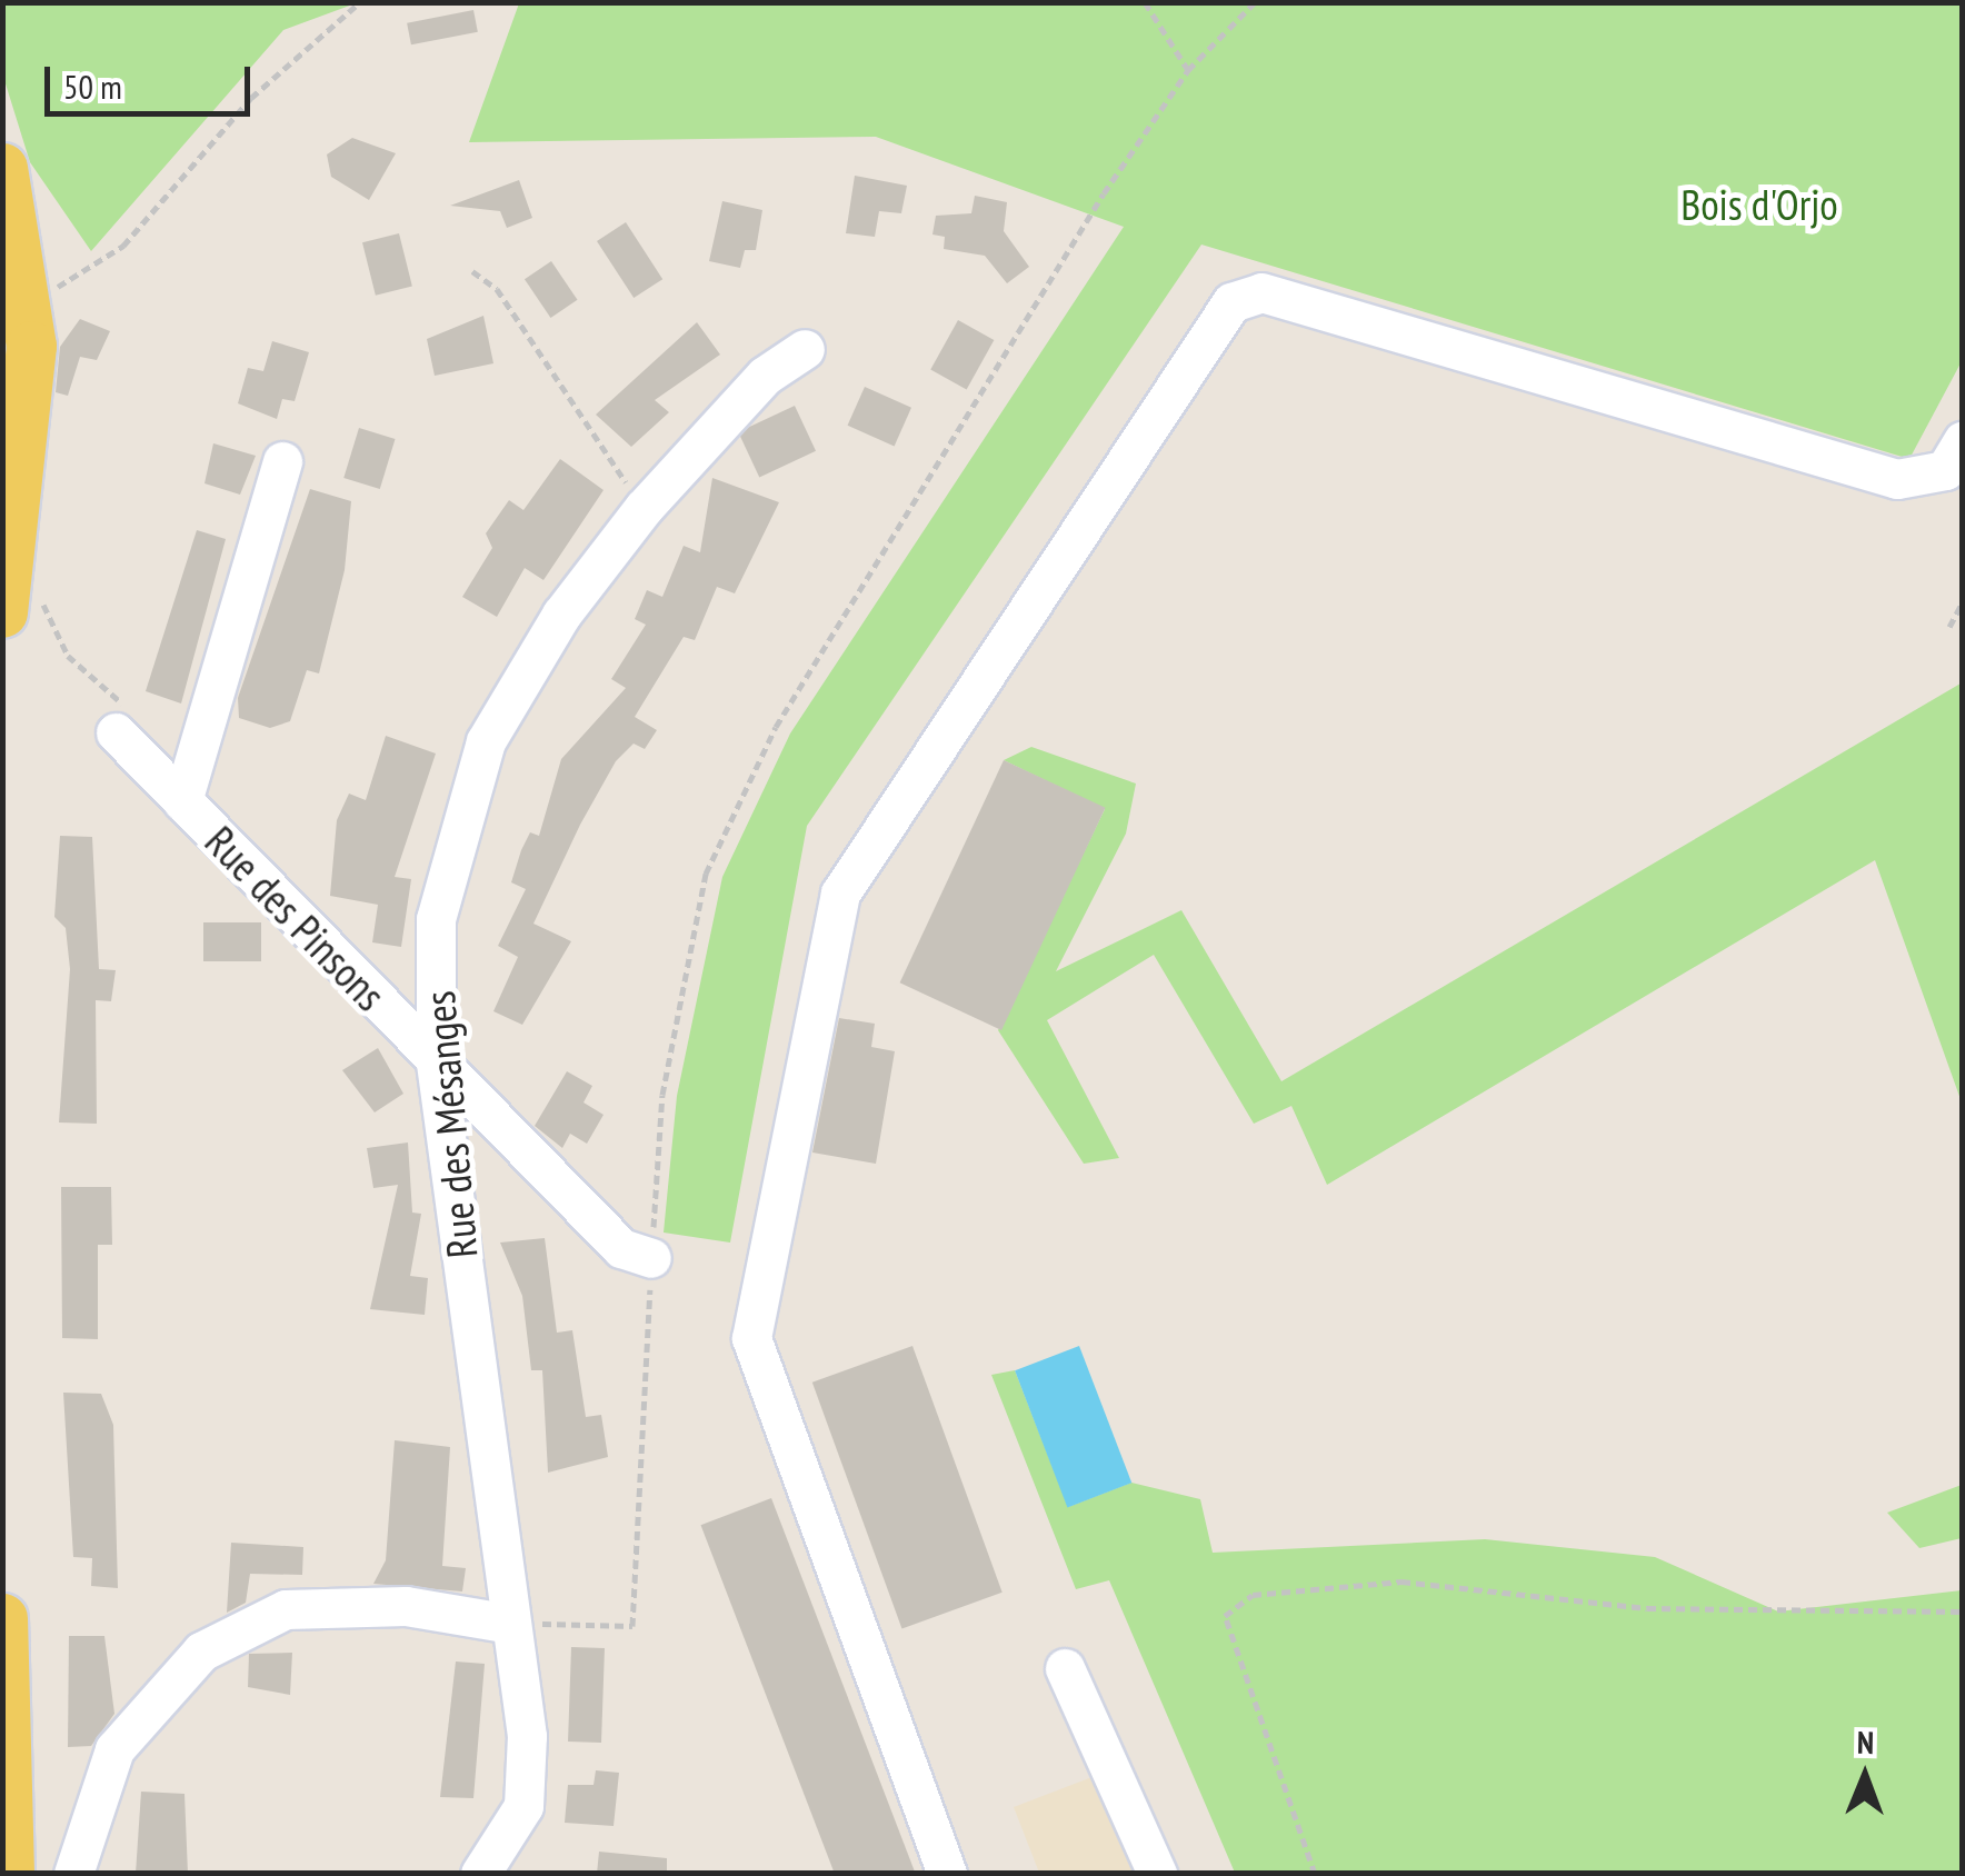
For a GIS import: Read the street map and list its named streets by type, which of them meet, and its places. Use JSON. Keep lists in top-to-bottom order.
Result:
{
  "streets": {
    "street": ["Rue des Pinsons", "Rue des Mésanges"]
  },
  "crossings": [
    ["Rue des Pinsons", "Rue des Mésanges"]
  ],
  "parks": ["Bois d'Orjo"],
  "scale_bar": "50 m",
  "north": "top"
}
